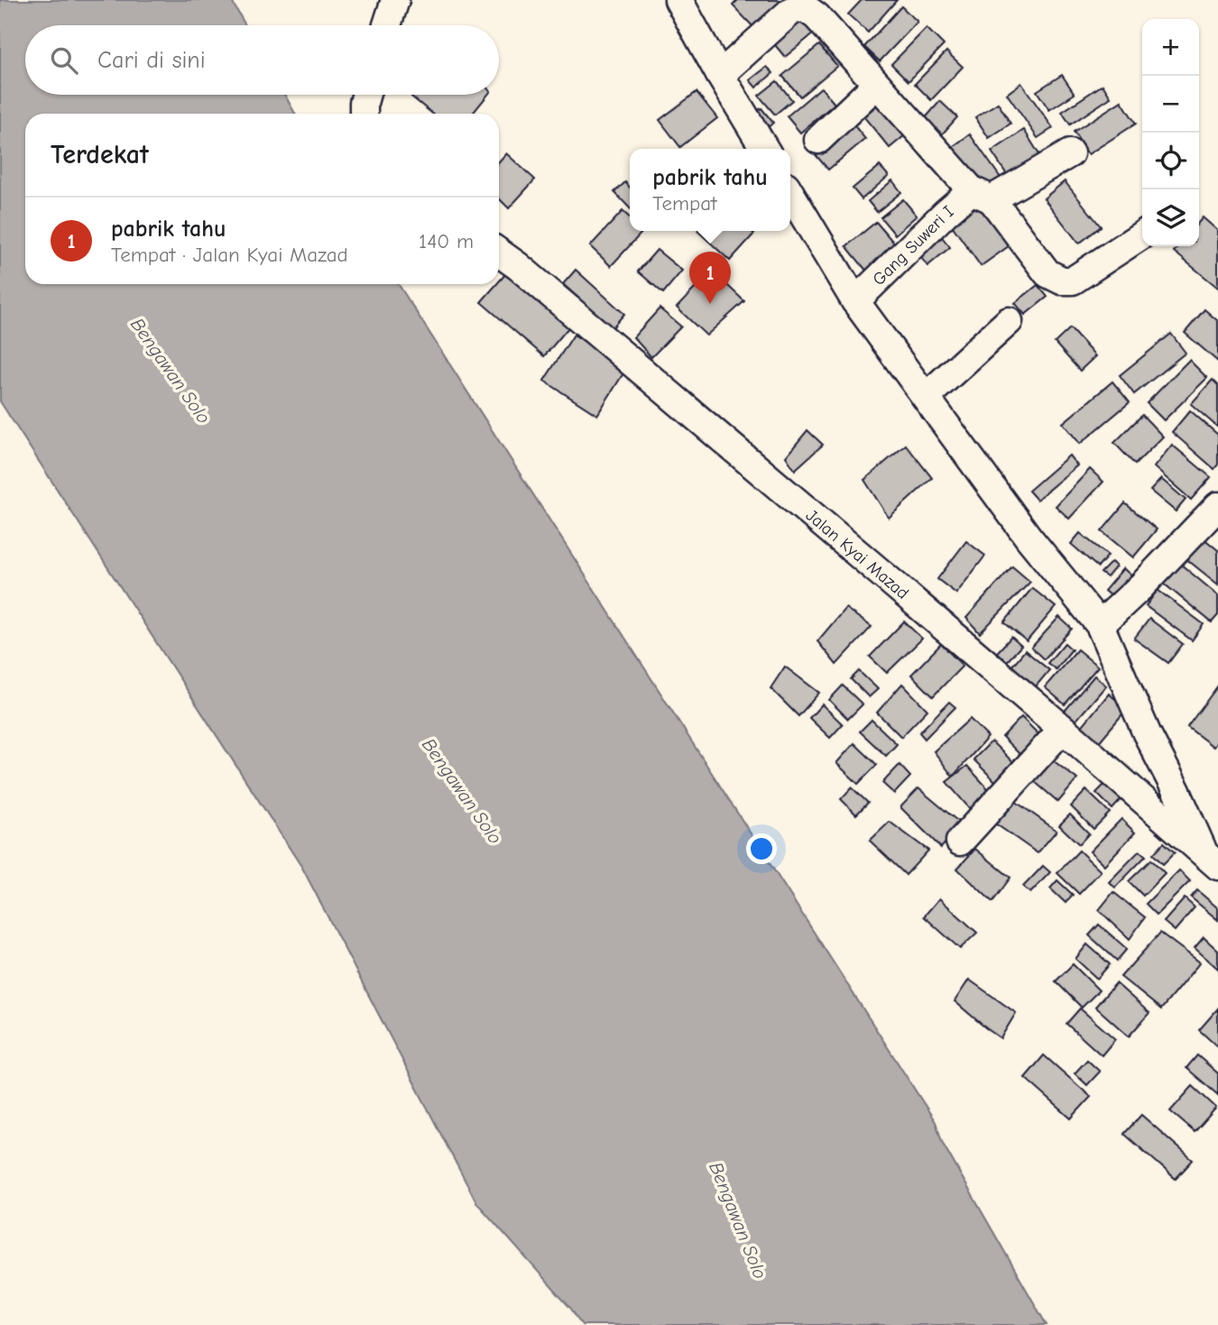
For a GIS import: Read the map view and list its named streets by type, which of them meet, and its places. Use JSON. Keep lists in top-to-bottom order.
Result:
{
  "streets": {
    "street": ["Gang Suweri I", "Jalan Kyai Mazad"]
  },
  "water": ["Bengawan Solo"],
  "page": {
    "map_buttons": ["+", "−"],
    "search": "Cari di sini",
    "heading": "Terdekat",
    "popup": ["pabrik tahu", "Tempat"],
    "list": [
      {
        "mark": "1",
        "name": "pabrik tahu",
        "note": "Tempat · Jalan Kyai Mazad",
        "value": "140 m"
      }
    ],
    "pins": "1"
  }
}
